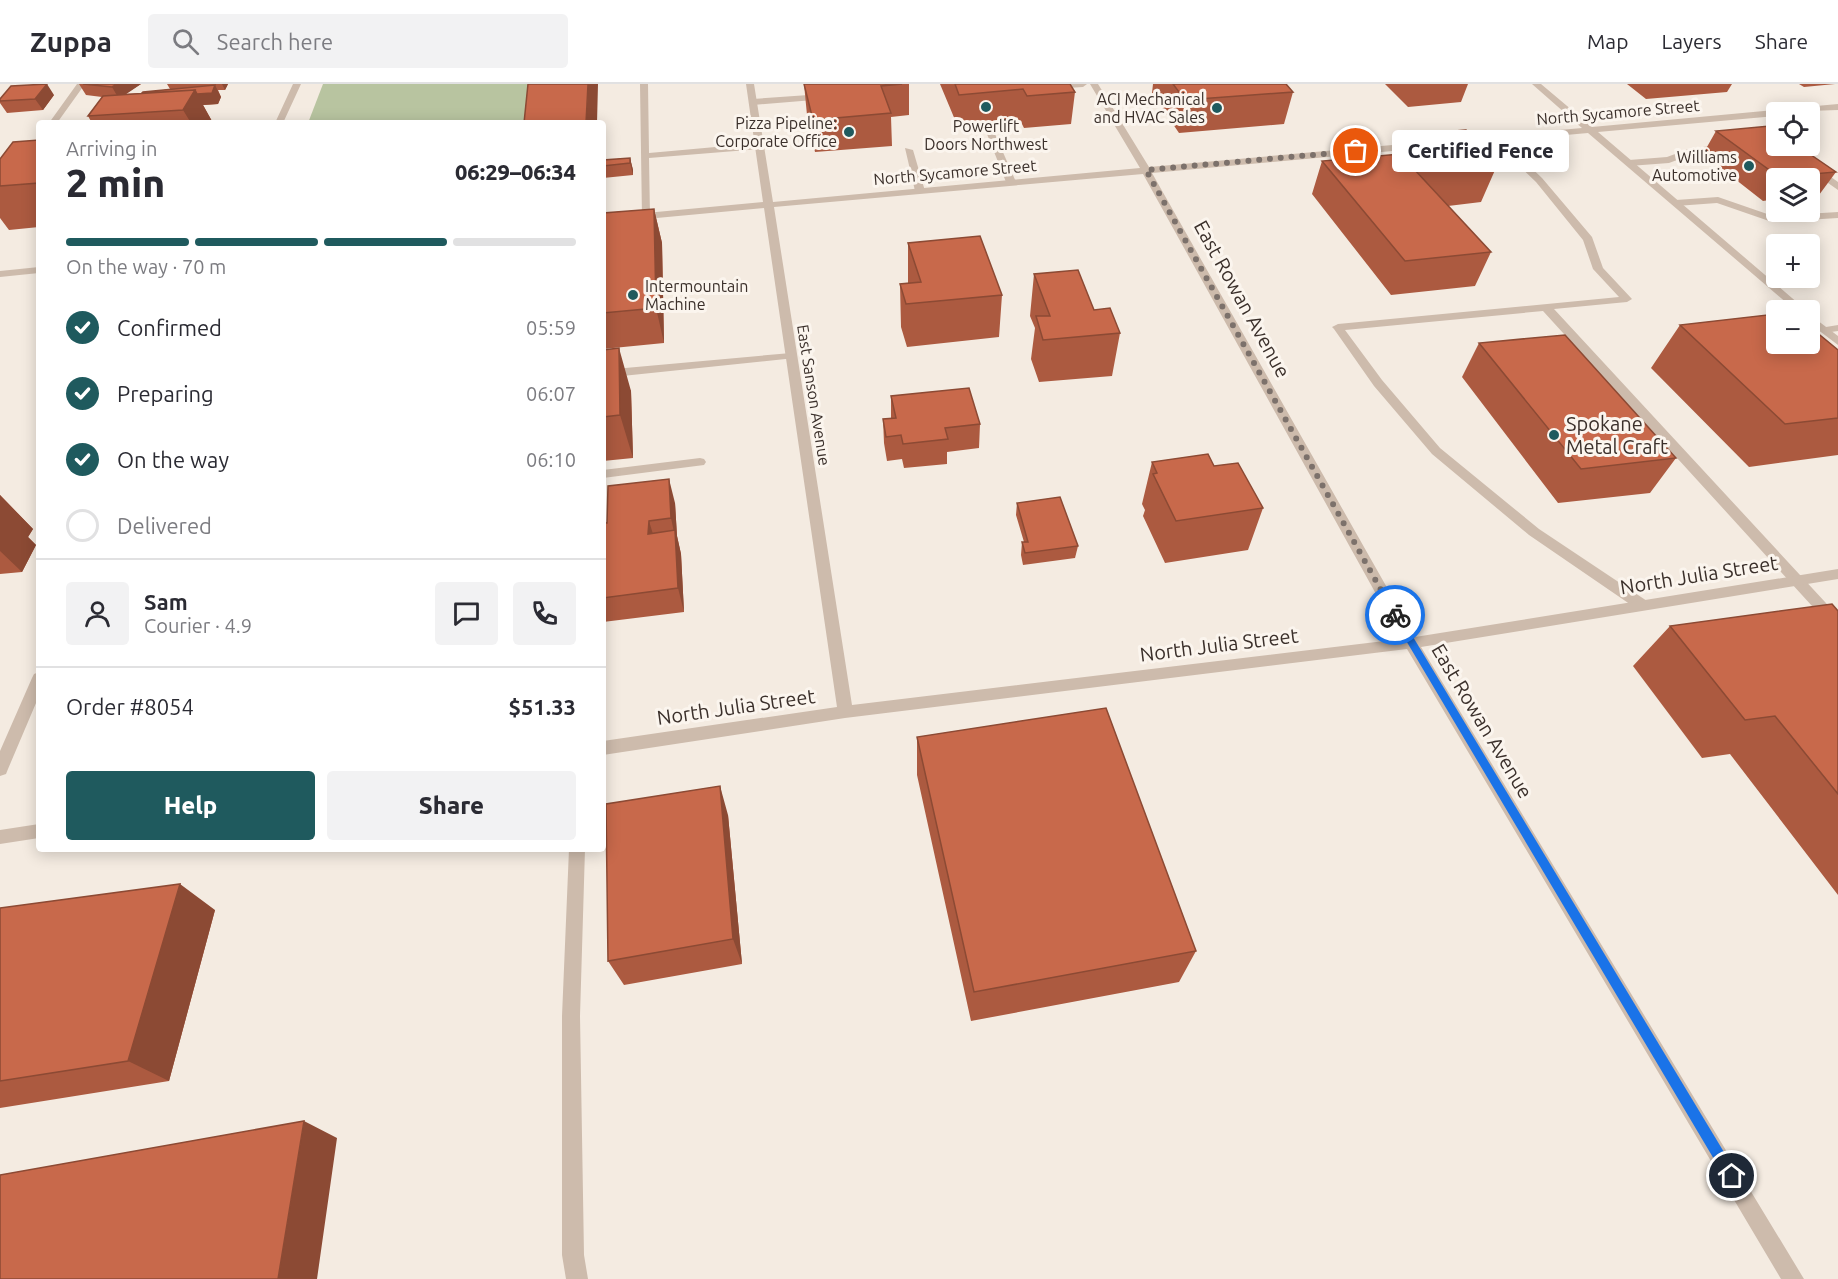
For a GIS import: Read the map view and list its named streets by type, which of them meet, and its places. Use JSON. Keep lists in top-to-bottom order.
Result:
{
  "streets": {
    "street": [
      "North Sycamore Street",
      "East Rowan Avenue",
      "East Sanson Avenue",
      "North Julia Street"
    ]
  },
  "crossings": [
    ["North Sycamore Street", "East Rowan Avenue"],
    ["North Sycamore Street", "East Sanson Avenue"],
    ["East Rowan Avenue", "North Julia Street"],
    ["East Sanson Avenue", "North Julia Street"]
  ],
  "places": [
    "Powerlift Doors Northwest",
    "ACI Mechanical and HVAC Sales",
    "Pizza Pipeline: Corporate Office",
    "Certified Fence",
    "Williams Automotive",
    "Intermountain Machine",
    "Spokane Metal Craft"
  ],
  "page": {
    "header": "Zuppa",
    "search": "Search here",
    "nav": ["Map", "Layers", "Share"],
    "map_buttons": ["+", "−"],
    "heading": ["2 min", "Arriving in", "06:29–06:34"],
    "panel": [
      "Sam",
      "Courier · 4.9",
      "Order #8054",
      "$51.33"
    ],
    "bubble": "Certified Fence",
    "bar": "On the way · 70 m",
    "list": [
      ["Confirmed", "05:59"],
      ["Preparing", "06:07"],
      ["On the way", "06:10"],
      "Delivered"
    ],
    "buttons": ["Help", "Share"]
  }
}
